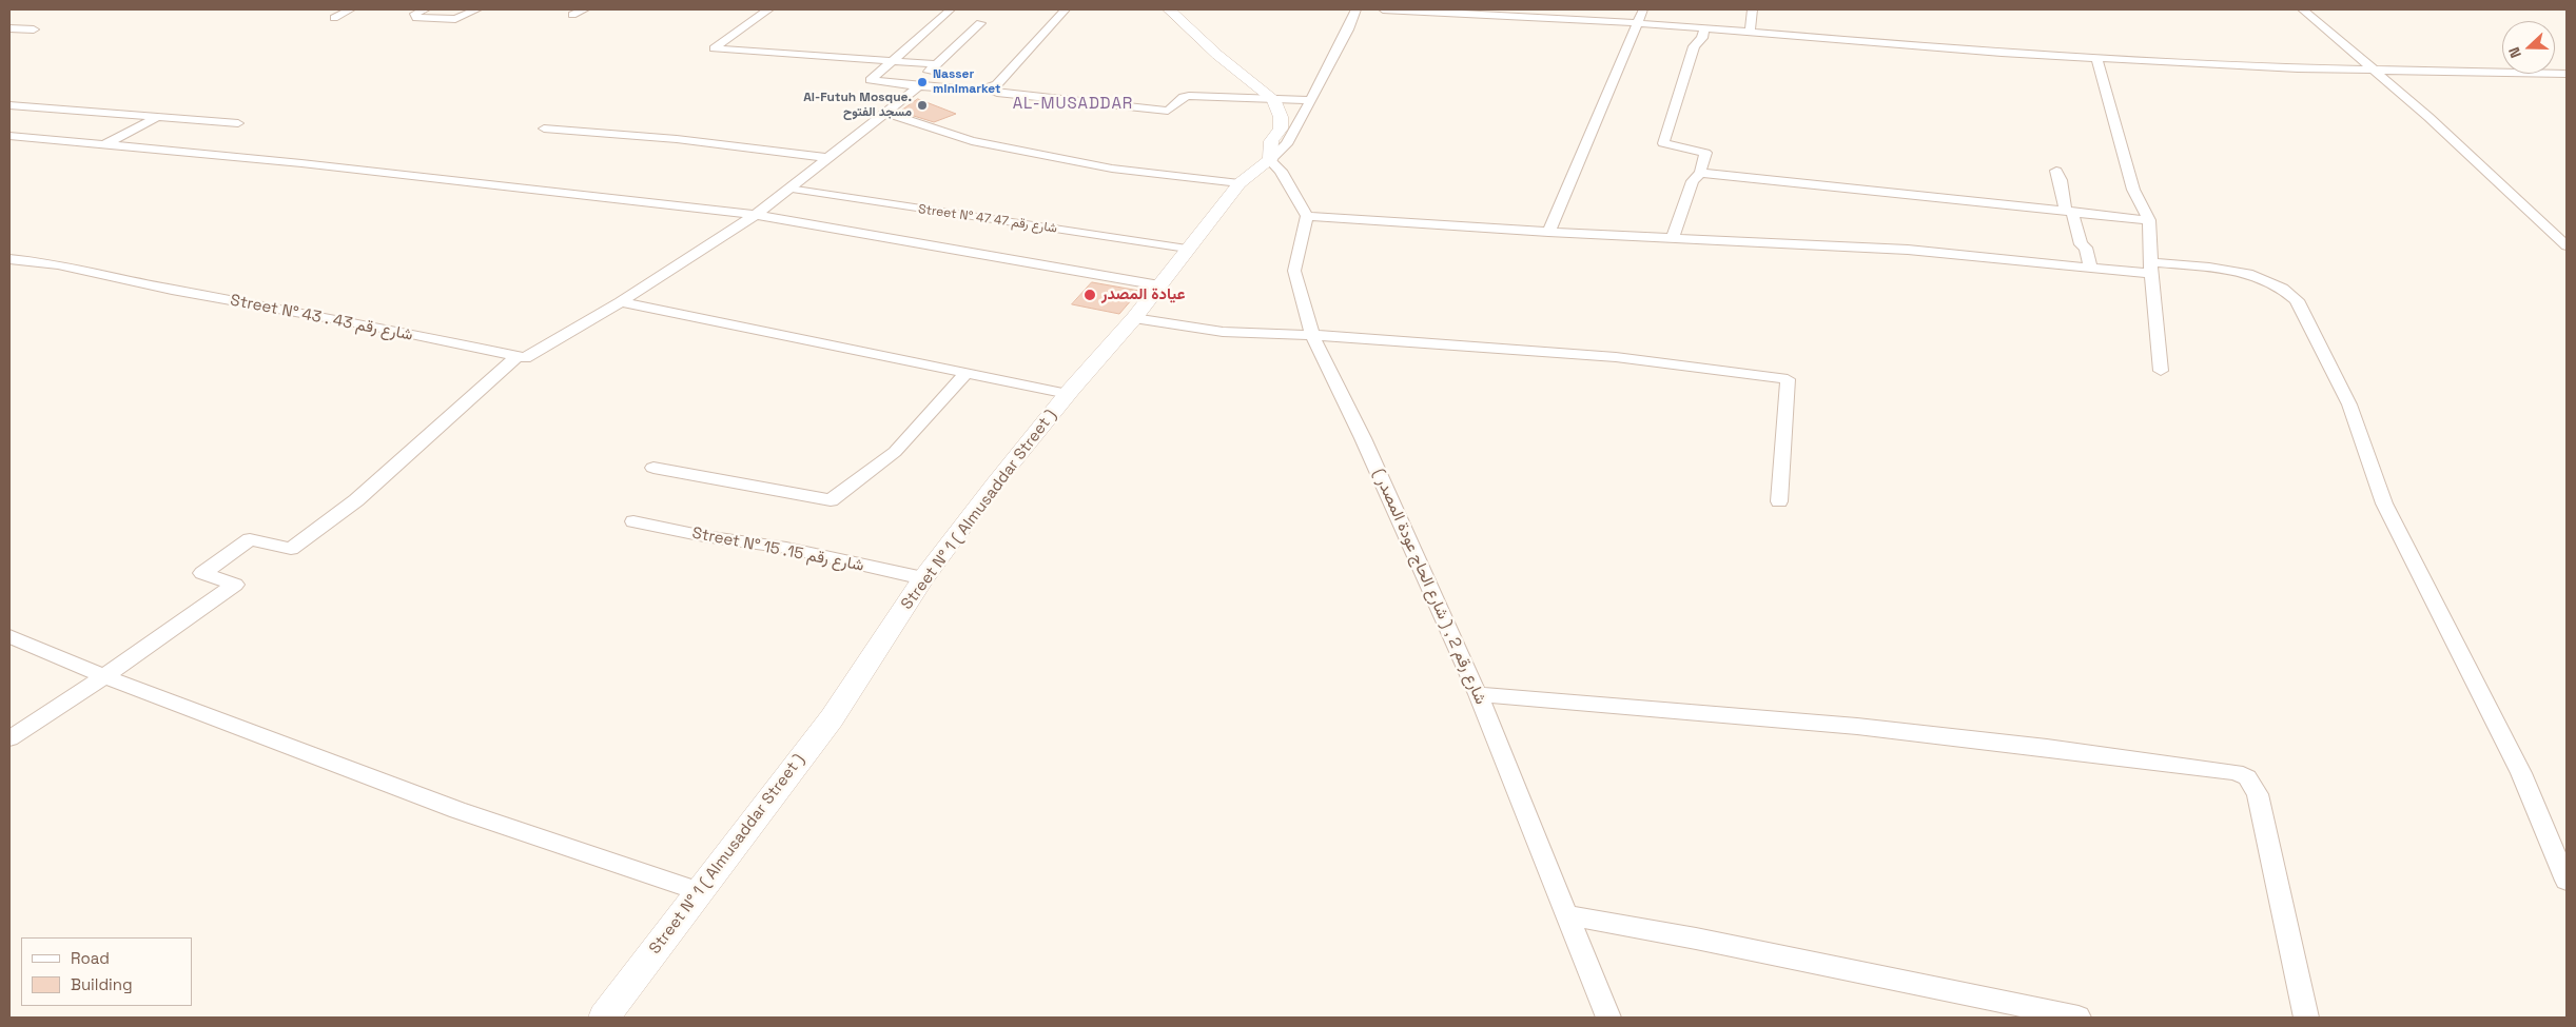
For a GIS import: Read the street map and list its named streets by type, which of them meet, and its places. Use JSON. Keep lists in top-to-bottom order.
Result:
{
  "streets": {
    "street": [
      "Street N° 47 شارع رقم 47",
      "Street N° 43 . شارع رقم 43",
      "Street N° 1 ( Almusaddar Street )",
      "Street N° 15 .شارع رقم 15",
      "شارع رقم 2 , ( شارع الحاج عودة المصدر )"
    ]
  },
  "crossings": [
    ["Street N° 47 شارع رقم 47", "Street N° 1 ( Almusaddar Street )"],
    ["Street N° 1 ( Almusaddar Street )", "Street N° 15 .شارع رقم 15"]
  ],
  "districts": ["AL-MUSADDAR"],
  "places": ["Nasser minimarket", "Al-Futuh Mosque. مسجد الفتوح", "عيادة المصدر"],
  "legend": ["Road", "Building"],
  "north": "left"
}
